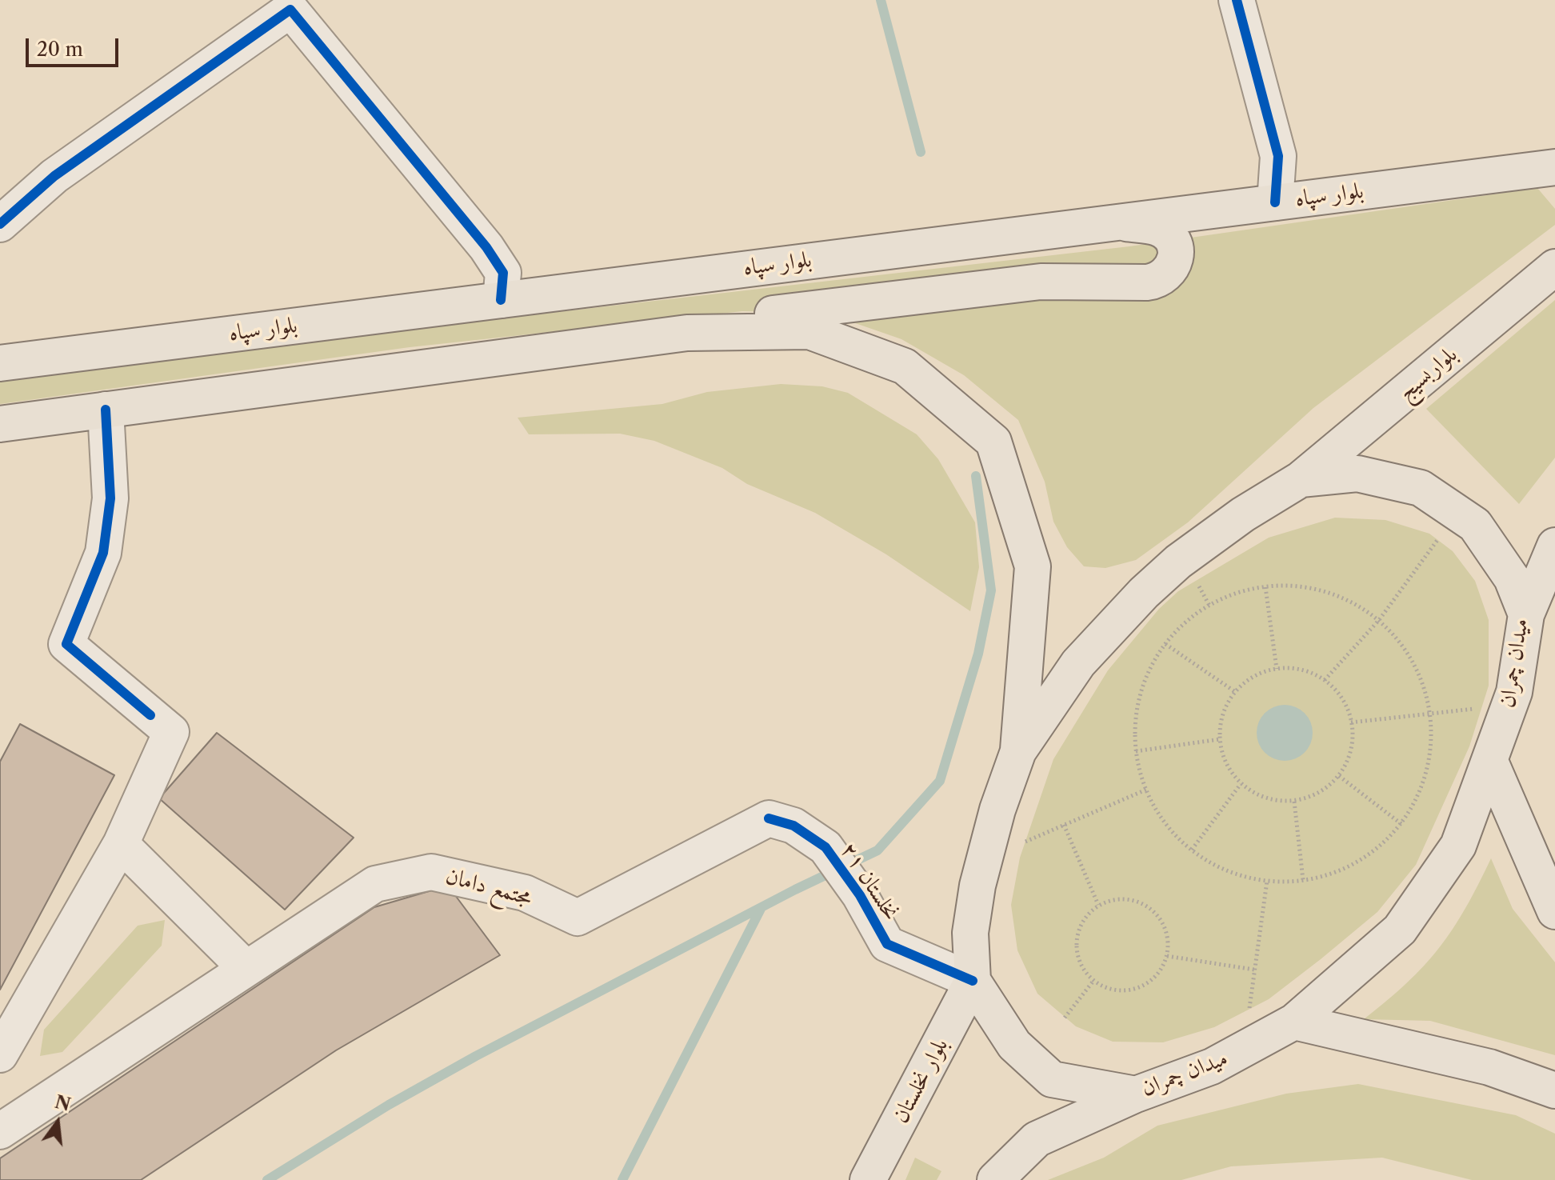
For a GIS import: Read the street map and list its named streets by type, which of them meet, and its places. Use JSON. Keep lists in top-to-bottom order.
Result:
{
  "streets": {
    "main road": [
      "بلوار سپاه",
      "بلواربسیج",
      "میدان چمران",
      "بلوار نخلستان"
    ],
    "street": ["نخلستان ۲۱", "مجتمع دامان"]
  },
  "crossings": [
    ["بلواربسیج", "میدان چمران"],
    ["میدان چمران", "نخلستان ۲۱"],
    ["میدان چمران", "بلوار نخلستان"],
    ["نخلستان ۲۱", "مجتمع دامان"],
    ["نخلستان ۲۱", "بلوار نخلستان"]
  ],
  "scale_bar": "20 m",
  "north": "top"
}
